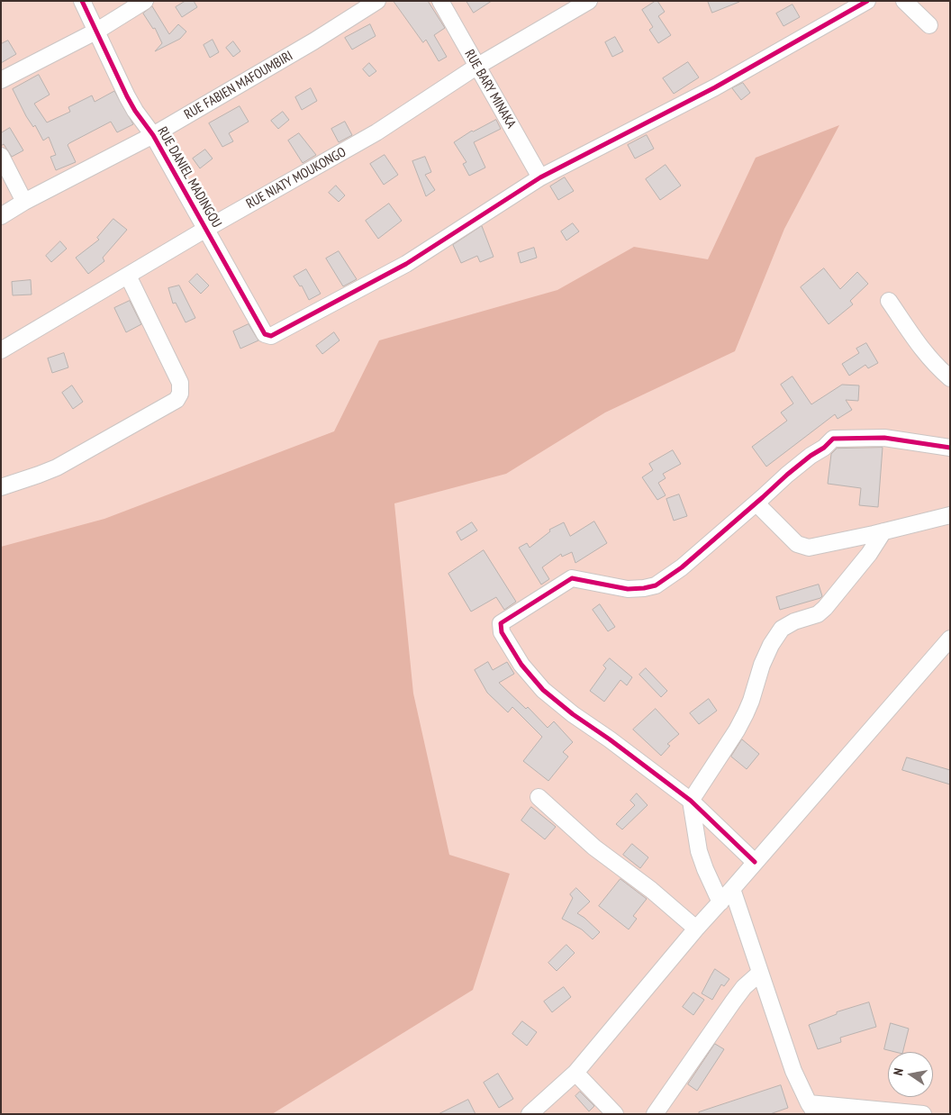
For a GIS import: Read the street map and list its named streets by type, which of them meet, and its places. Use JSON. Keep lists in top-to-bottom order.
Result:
{
  "streets": {
    "street": [
      "RUE FABIEN MAFOUMBIRI",
      "RUE BARY MINAKA",
      "RUE DANIEL MADINGOU",
      "RUE NIATY MOUKONGO"
    ]
  },
  "crossings": [
    ["RUE FABIEN MAFOUMBIRI", "RUE DANIEL MADINGOU"],
    ["RUE BARY MINAKA", "RUE DANIEL MADINGOU"],
    ["RUE BARY MINAKA", "RUE NIATY MOUKONGO"],
    ["RUE DANIEL MADINGOU", "RUE NIATY MOUKONGO"]
  ],
  "north": "left"
}
